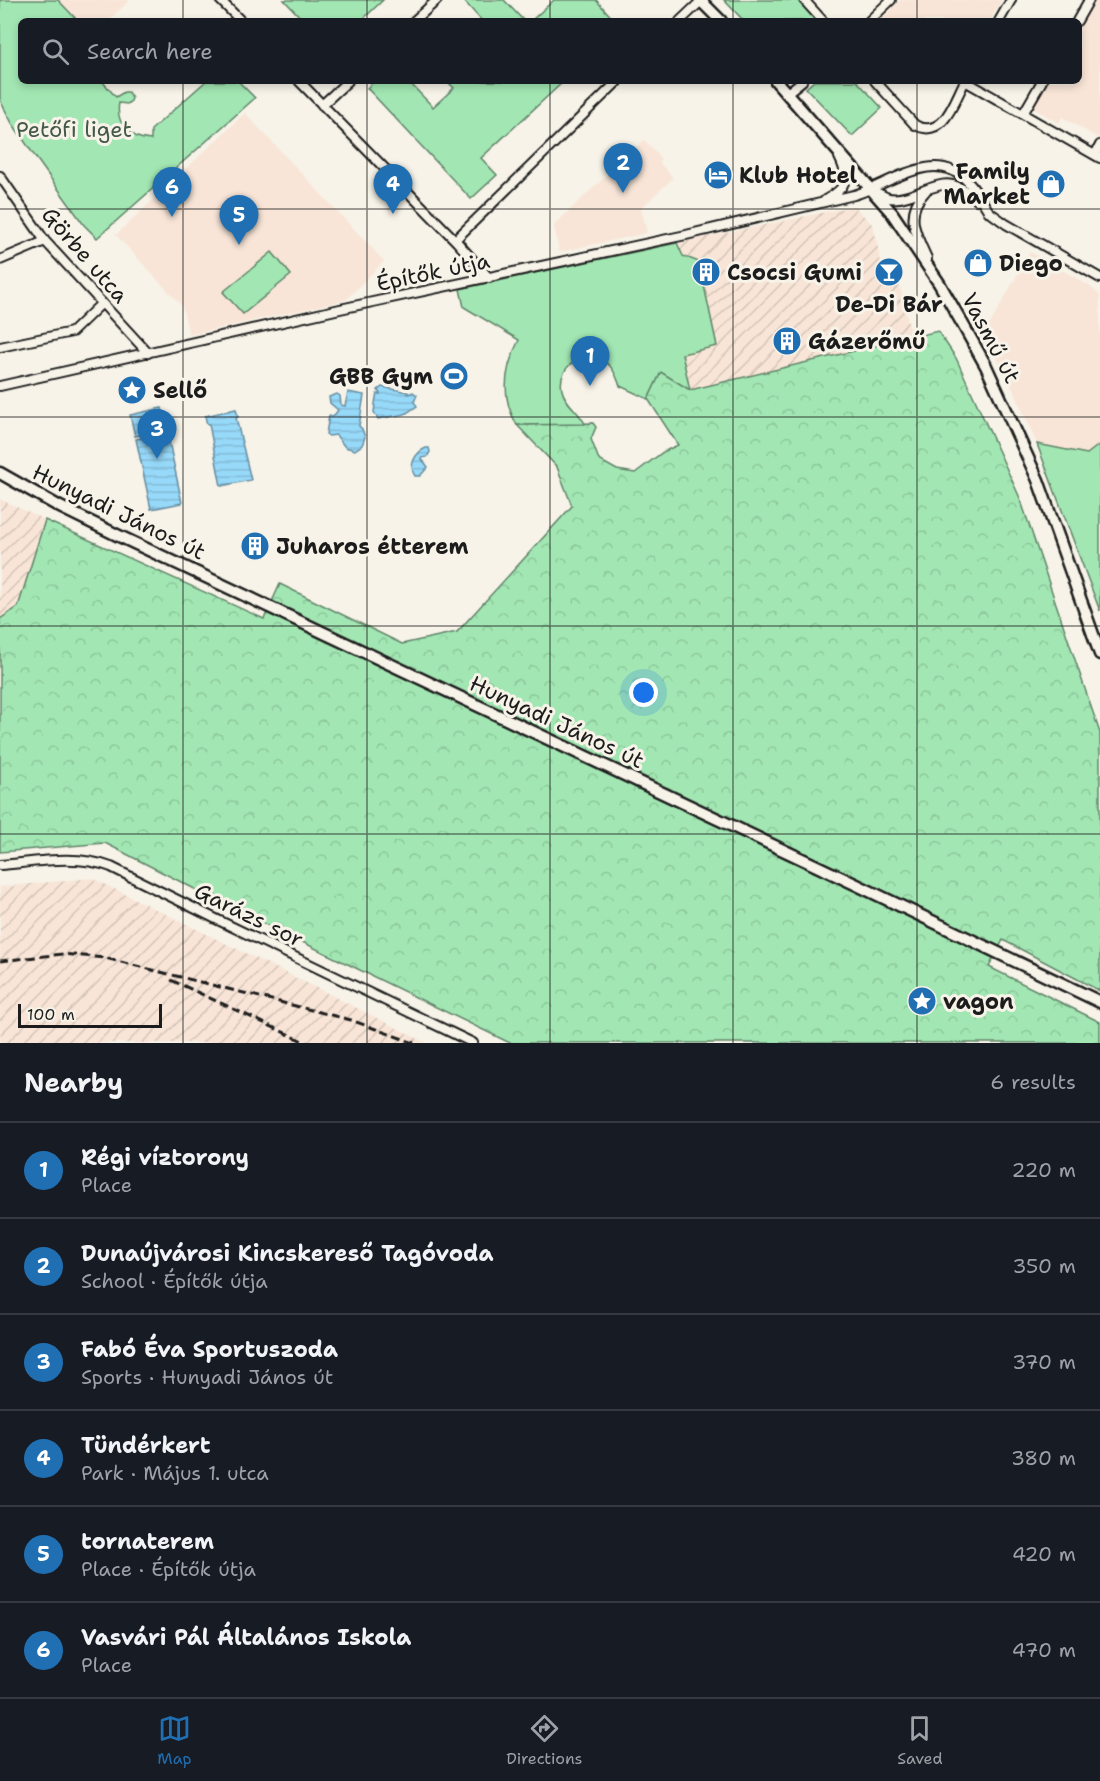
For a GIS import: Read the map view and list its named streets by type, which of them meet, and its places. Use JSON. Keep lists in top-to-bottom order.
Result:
{
  "streets": {
    "street": [
      "Görbe utca",
      "Építők útja",
      "Vasmű út",
      "Hunyadi János út",
      "Garázs sor"
    ]
  },
  "crossings": [
    ["Görbe utca", "Építők útja"],
    ["Építők útja", "Vasmű út"]
  ],
  "parks": ["Petőfi liget"],
  "places": {
    "hotel": ["Klub Hotel"],
    "shop": ["Family Market", "Diego"],
    "building": ["Csocsi Gumi", "Gázerőmű", "Juharos étterem"],
    "bar": ["De-Di Bár"],
    "sports": ["GBB Gym"],
    "place": ["Sellő", "vagon"]
  },
  "scale_bar": "100 m",
  "page": {
    "search": "Search here",
    "pins": [
      "2",
      "4",
      "6",
      "5",
      "1",
      "3"
    ],
    "scale": "100 m",
    "heading": ["Nearby", "6 results"],
    "list": [
      {
        "mark": "1",
        "name": "Régi víztorony",
        "note": "Place",
        "value": "220 m"
      },
      {
        "mark": "2",
        "name": "Dunaújvárosi Kincskereső Tagóvoda",
        "note": "School · Építők útja",
        "value": "350 m"
      },
      {
        "mark": "3",
        "name": "Fabó Éva Sportuszoda",
        "note": "Sports · Hunyadi János út",
        "value": "370 m"
      },
      {
        "mark": "4",
        "name": "Tündérkert",
        "note": "Park · Május 1. utca",
        "value": "380 m"
      },
      {
        "mark": "5",
        "name": "tornaterem",
        "note": "Place · Építők útja",
        "value": "420 m"
      },
      {
        "mark": "6",
        "name": "Vasvári Pál Általános Iskola",
        "note": "Place",
        "value": "470 m"
      }
    ],
    "nav": ["Map", "Directions", "Saved"]
  }
}
